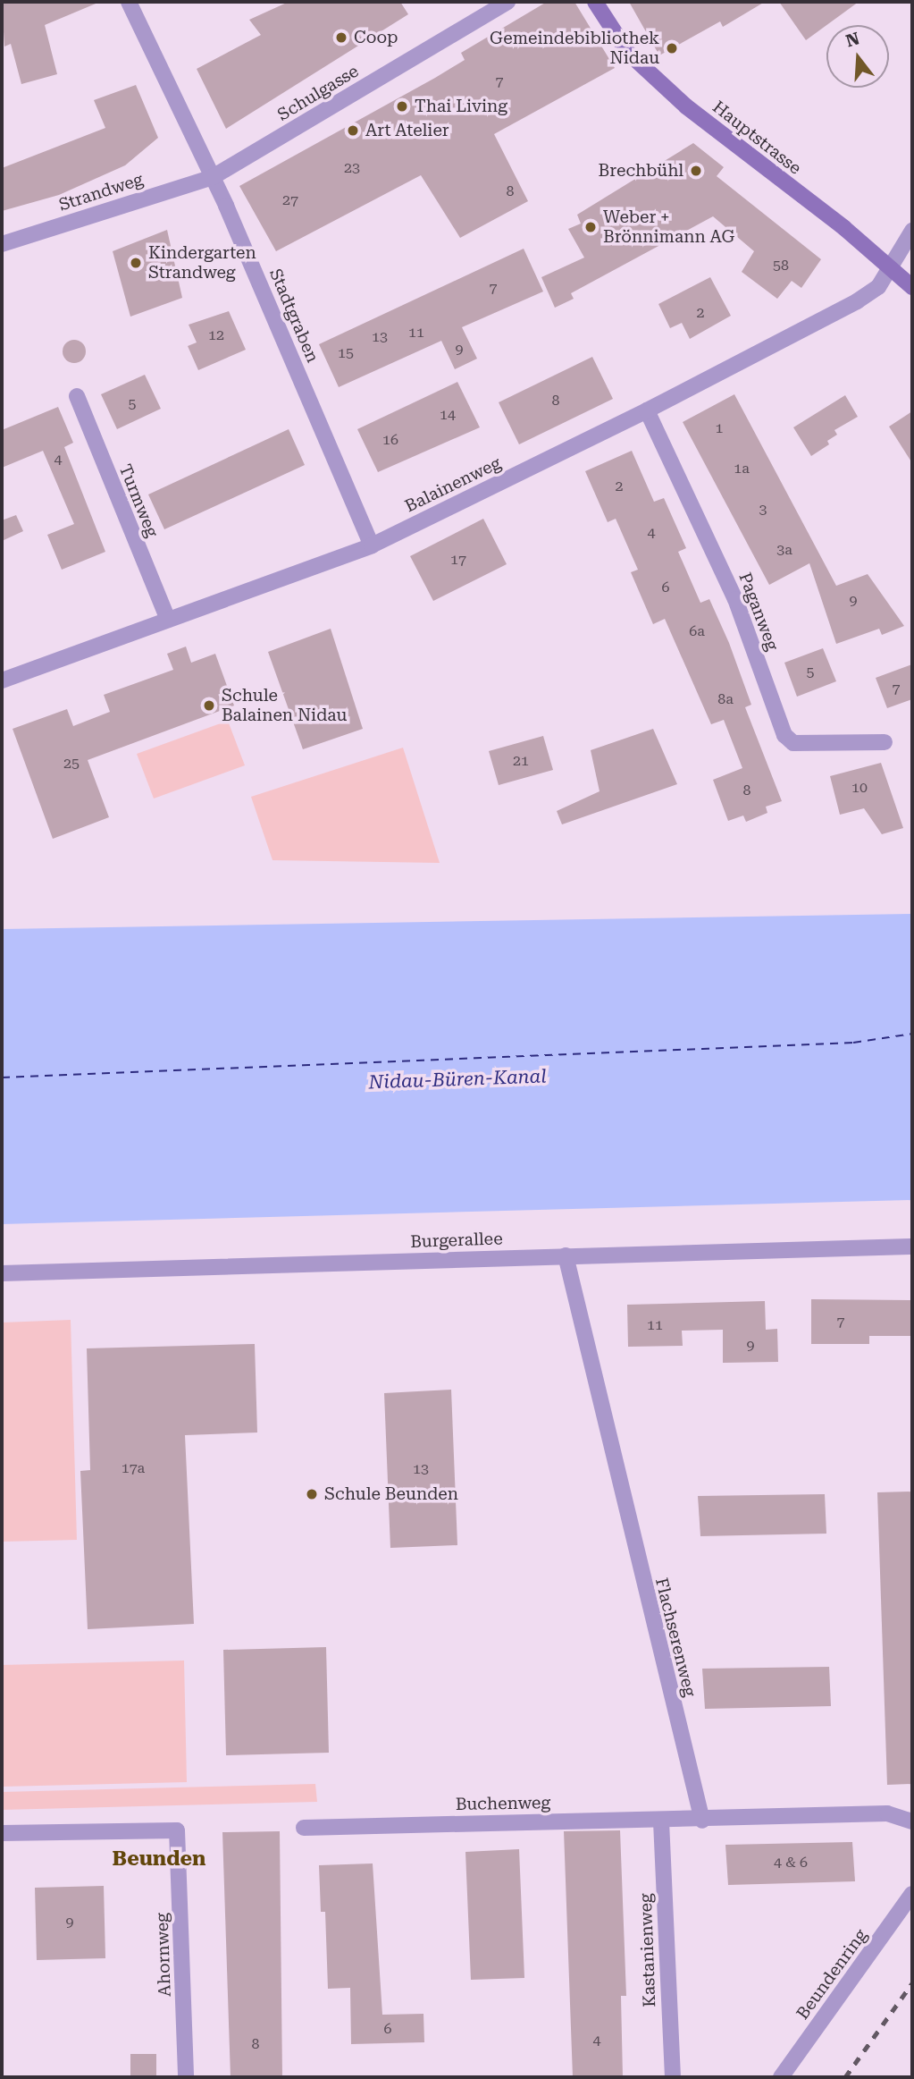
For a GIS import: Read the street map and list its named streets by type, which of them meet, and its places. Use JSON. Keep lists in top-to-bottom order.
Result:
{
  "streets": {
    "main road": ["Hauptstrasse"],
    "street": [
      "Schulgasse",
      "Strandweg",
      "Stadtgraben",
      "Balainenweg",
      "Turmweg",
      "Paganweg",
      "Burgerallee",
      "Flachserenweg",
      "Buchenweg",
      "Kastanienweg",
      "Ahornweg",
      "Beundenring"
    ]
  },
  "crossings": [
    ["Schulgasse", "Strandweg"],
    ["Schulgasse", "Stadtgraben"],
    ["Hauptstrasse", "Balainenweg"],
    ["Strandweg", "Stadtgraben"],
    ["Stadtgraben", "Balainenweg"],
    ["Balainenweg", "Turmweg"],
    ["Balainenweg", "Paganweg"],
    ["Burgerallee", "Flachserenweg"],
    ["Flachserenweg", "Buchenweg"],
    ["Buchenweg", "Kastanienweg"]
  ],
  "districts": ["Beunden"],
  "water": ["Nidau-Büren-Kanal"],
  "places": [
    "Coop",
    "Gemeindebibliothek Nidau",
    "Thai Living",
    "Art Atelier",
    "Brechbühl",
    "Weber + Brönnimann AG",
    "Kindergarten Strandweg",
    "Schule Balainen Nidau",
    "Schule Beunden"
  ],
  "house_numbers": [
    "7",
    "23",
    "8",
    "27",
    "58",
    "7",
    "2",
    "11",
    "12",
    "13",
    "9",
    "15",
    "8",
    "5",
    "14",
    "1",
    "16",
    "4",
    "1a",
    "2",
    "3",
    "4",
    "3a",
    "17",
    "6",
    "9",
    "6a",
    "5",
    "7",
    "8a",
    "21",
    "25",
    "10",
    "8",
    "7",
    "11",
    "9",
    "17a",
    "13",
    "4 & 6",
    "9",
    "6",
    "4",
    "8"
  ],
  "north": "top"
}
